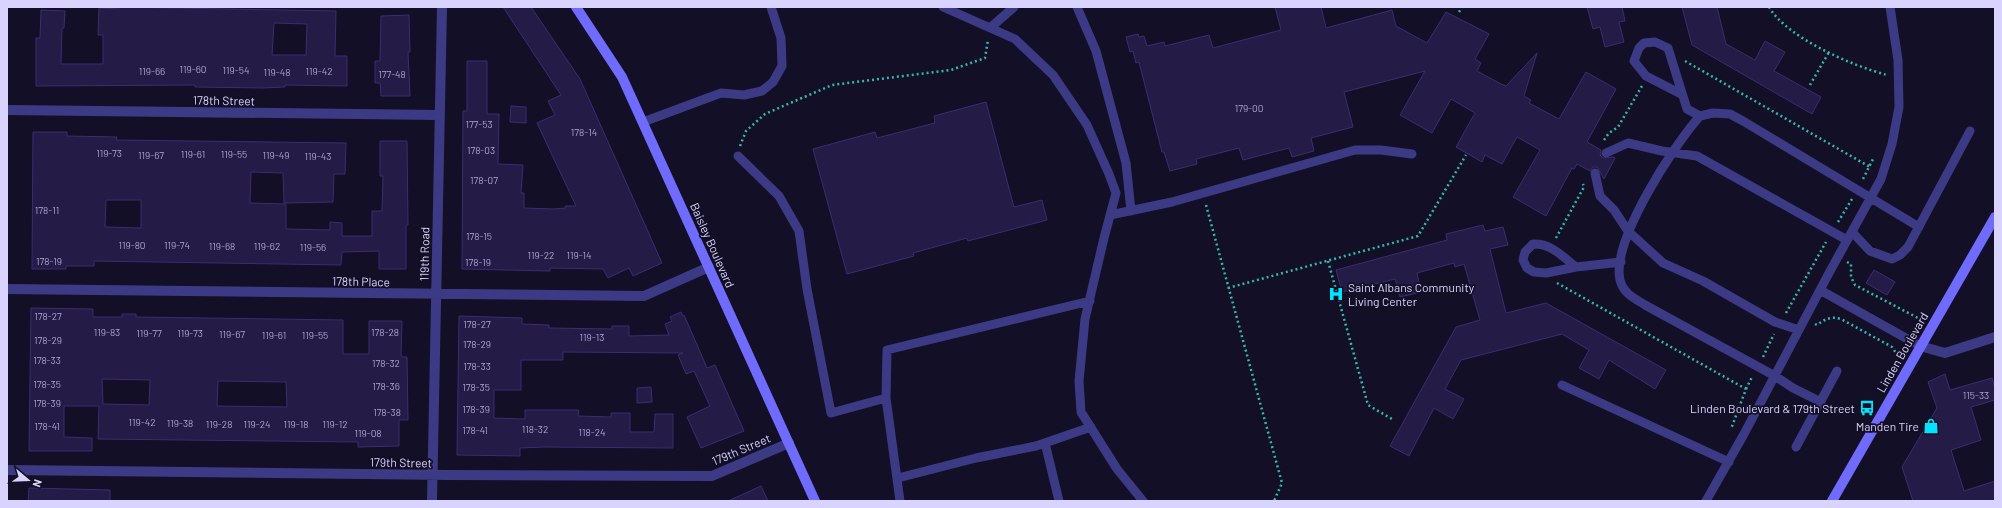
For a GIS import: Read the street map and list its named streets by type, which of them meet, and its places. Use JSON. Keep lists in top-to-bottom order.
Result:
{
  "streets": {
    "street": [
      "178th Street",
      "Baisley Boulevard",
      "119th Road",
      "178th Place",
      "Linden Boulevard",
      "179th Street"
    ]
  },
  "crossings": [
    ["178th Street", "119th Road"],
    ["Baisley Boulevard", "178th Place"],
    ["Baisley Boulevard", "179th Street"],
    ["119th Road", "178th Place"],
    ["119th Road", "179th Street"]
  ],
  "places": {
    "hospital": ["Saint Albans Community Living Center"],
    "bus stop": ["Linden Boulevard & 179th Street"],
    "shop": ["Manden Tire"]
  },
  "house_numbers": [
    "119-60",
    "119-54",
    "119-66",
    "119-42",
    "119-48",
    "177-48",
    "179-00",
    "177-53",
    "178-14",
    "178-03",
    "119-73",
    "119-61",
    "119-55",
    "119-67",
    "119-49",
    "119-43",
    "178-07",
    "178-11",
    "178-15",
    "119-80",
    "119-74",
    "119-68",
    "119-62",
    "119-56",
    "119-22",
    "119-14",
    "178-19",
    "178-19",
    "178-27",
    "178-27",
    "119-83",
    "178-28",
    "119-77",
    "119-73",
    "119-67",
    "119-61",
    "119-55",
    "119-13",
    "178-29",
    "178-29",
    "178-33",
    "178-32",
    "178-33",
    "178-35",
    "178-36",
    "178-35",
    "115-33",
    "178-39",
    "178-39",
    "178-38",
    "119-42",
    "119-38",
    "119-28",
    "119-24",
    "119-18",
    "119-12",
    "178-41",
    "118-32",
    "178-41",
    "118-24",
    "119-08"
  ],
  "north": "right"
}
